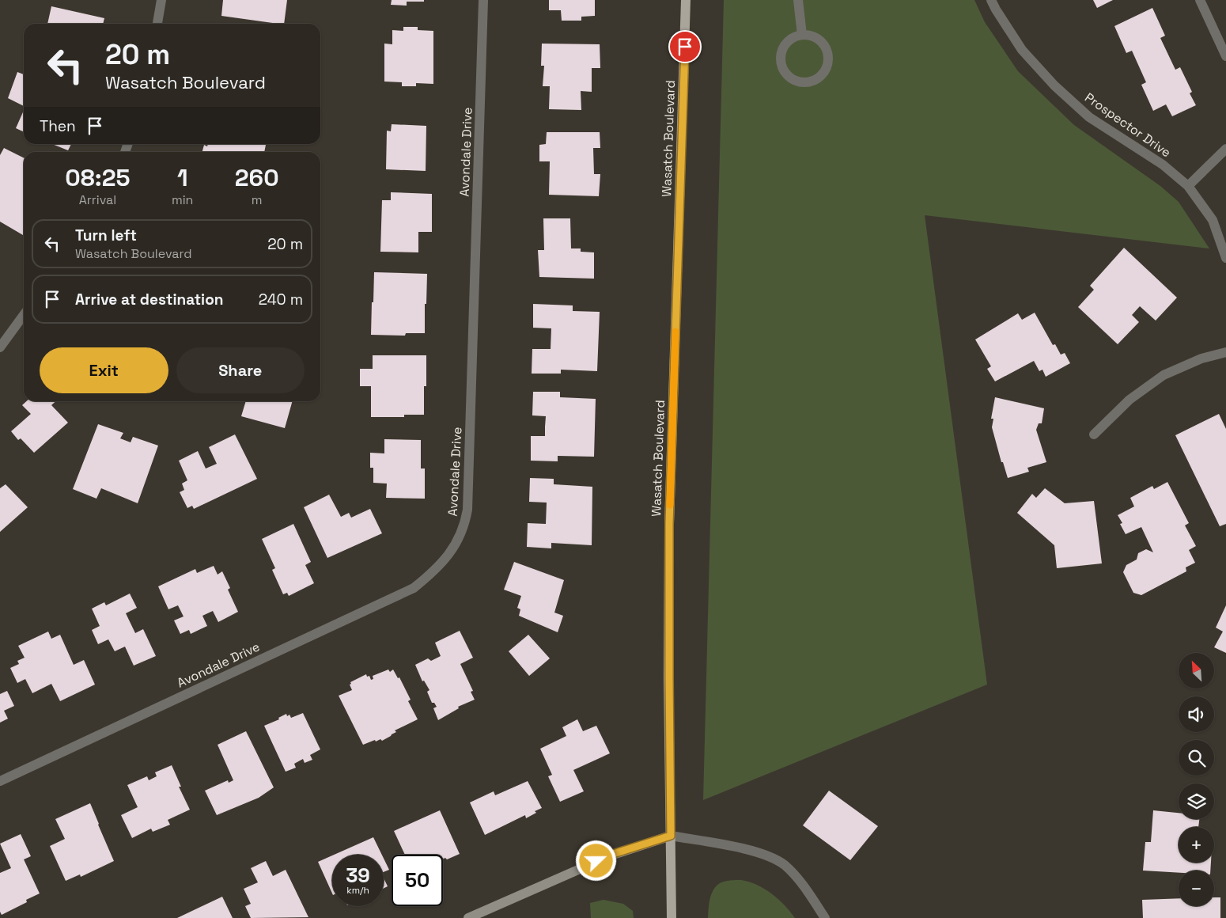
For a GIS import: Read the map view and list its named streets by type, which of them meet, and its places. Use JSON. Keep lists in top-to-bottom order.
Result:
{
  "streets": {
    "main road": ["Wasatch Boulevard"],
    "street": ["Prospector Drive", "Avondale Drive"]
  },
  "north": "top left",
  "page": {
    "turn": ["20 m", "Wasatch Boulevard"],
    "then": "Then",
    "eta": [
      "08:25",
      "Arrival",
      "1",
      "min",
      "260",
      "m"
    ],
    "list": [
      {
        "name": "Turn left",
        "note": "Wasatch Boulevard",
        "value": "20 m"
      },
      {
        "name": "Arrive at destination",
        "value": "240 m"
      }
    ],
    "buttons": ["Exit", "Share"],
    "map_buttons": ["+", "−"],
    "speed": "39 km/h",
    "limit": "50"
  }
}
